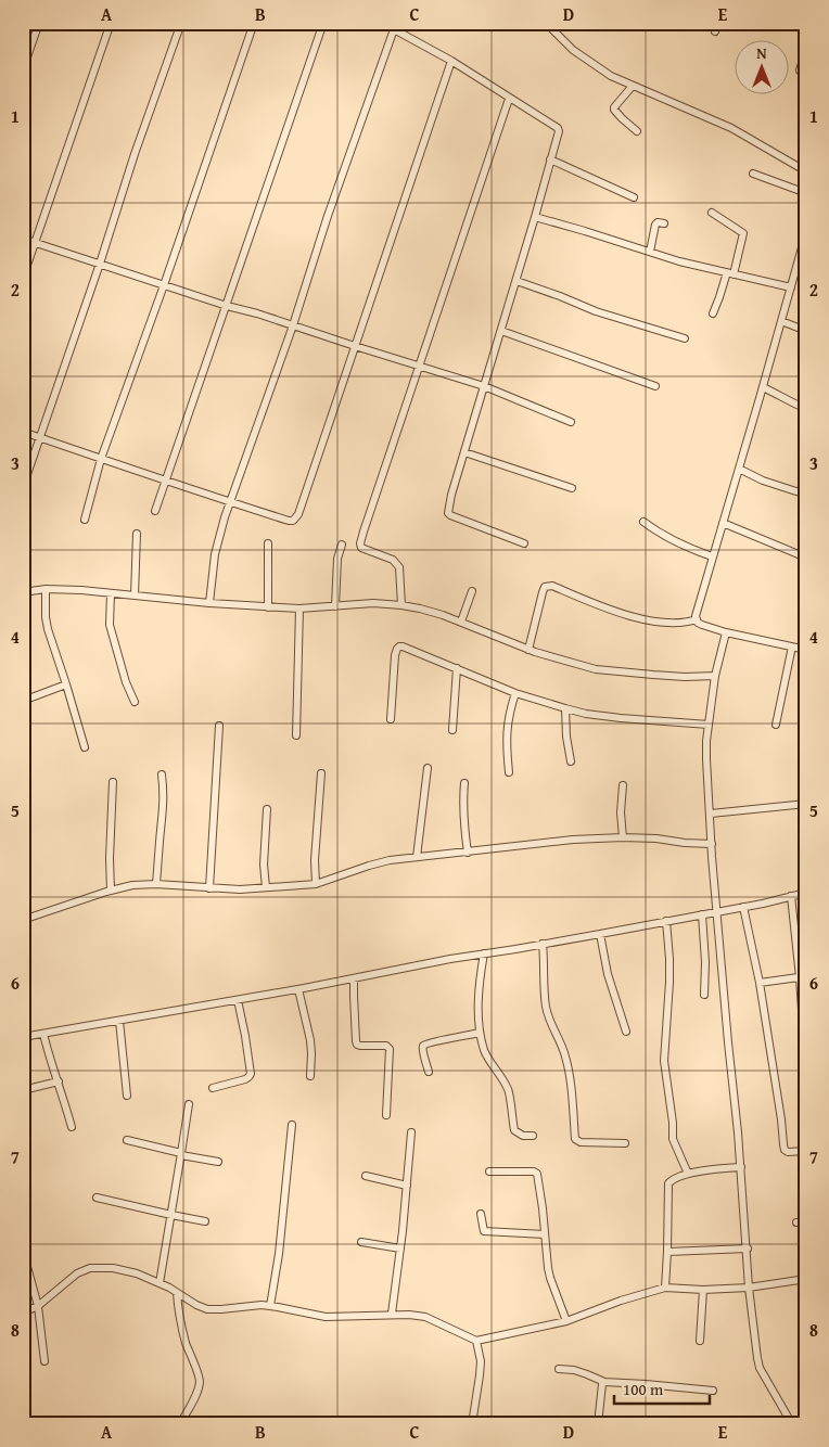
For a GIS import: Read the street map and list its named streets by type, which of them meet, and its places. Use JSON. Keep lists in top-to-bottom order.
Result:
{
  "scale_bar": "100 m",
  "north": "top",
  "grid": {
    "columns": [
      "A",
      "B",
      "C",
      "D",
      "E"
    ],
    "rows": [
      "1",
      "2",
      "3",
      "4",
      "5",
      "6",
      "7",
      "8"
    ]
  }
}
